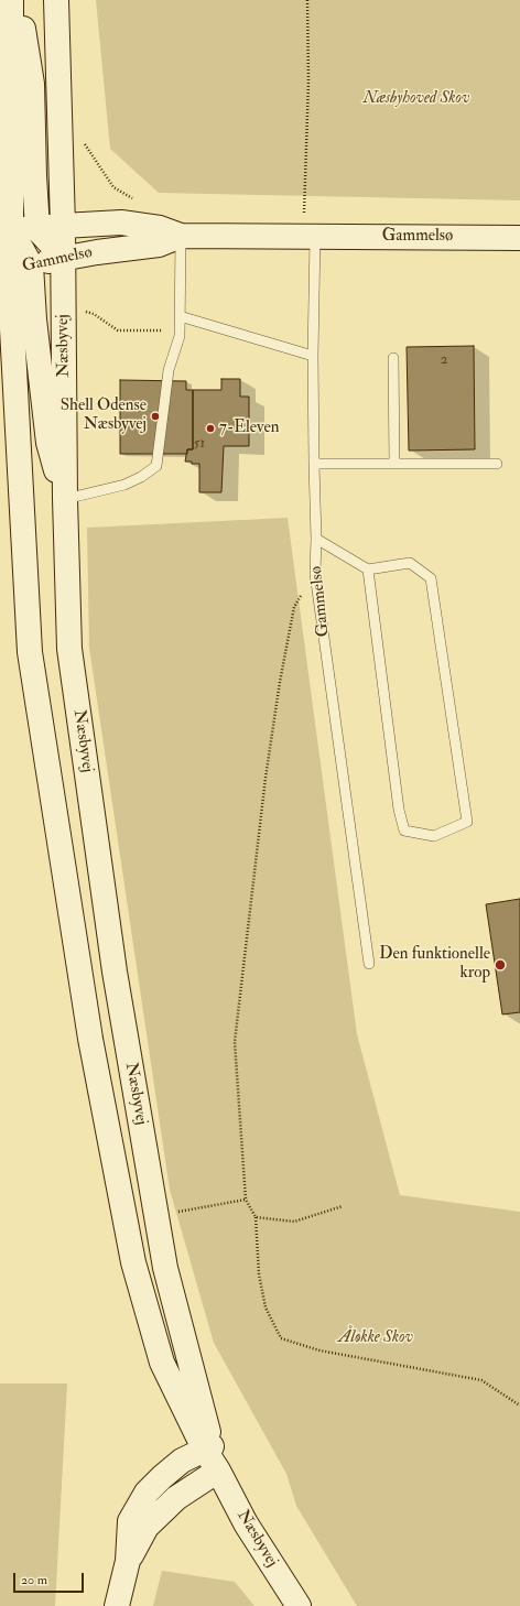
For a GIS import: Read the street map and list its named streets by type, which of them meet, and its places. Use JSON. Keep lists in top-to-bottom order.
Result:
{
  "streets": {
    "street": ["Gammelsø", "Næsbyvej"]
  },
  "crossings": [
    ["Gammelsø", "Næsbyvej"]
  ],
  "parks": ["Næsbyhoved Skov", "Åløkke Skov"],
  "places": ["Shell Odense Næsbyvej", "7-Eleven", "Den funktionelle krop"],
  "house_numbers": ["2", "51"],
  "scale_bar": "20 m"
}
